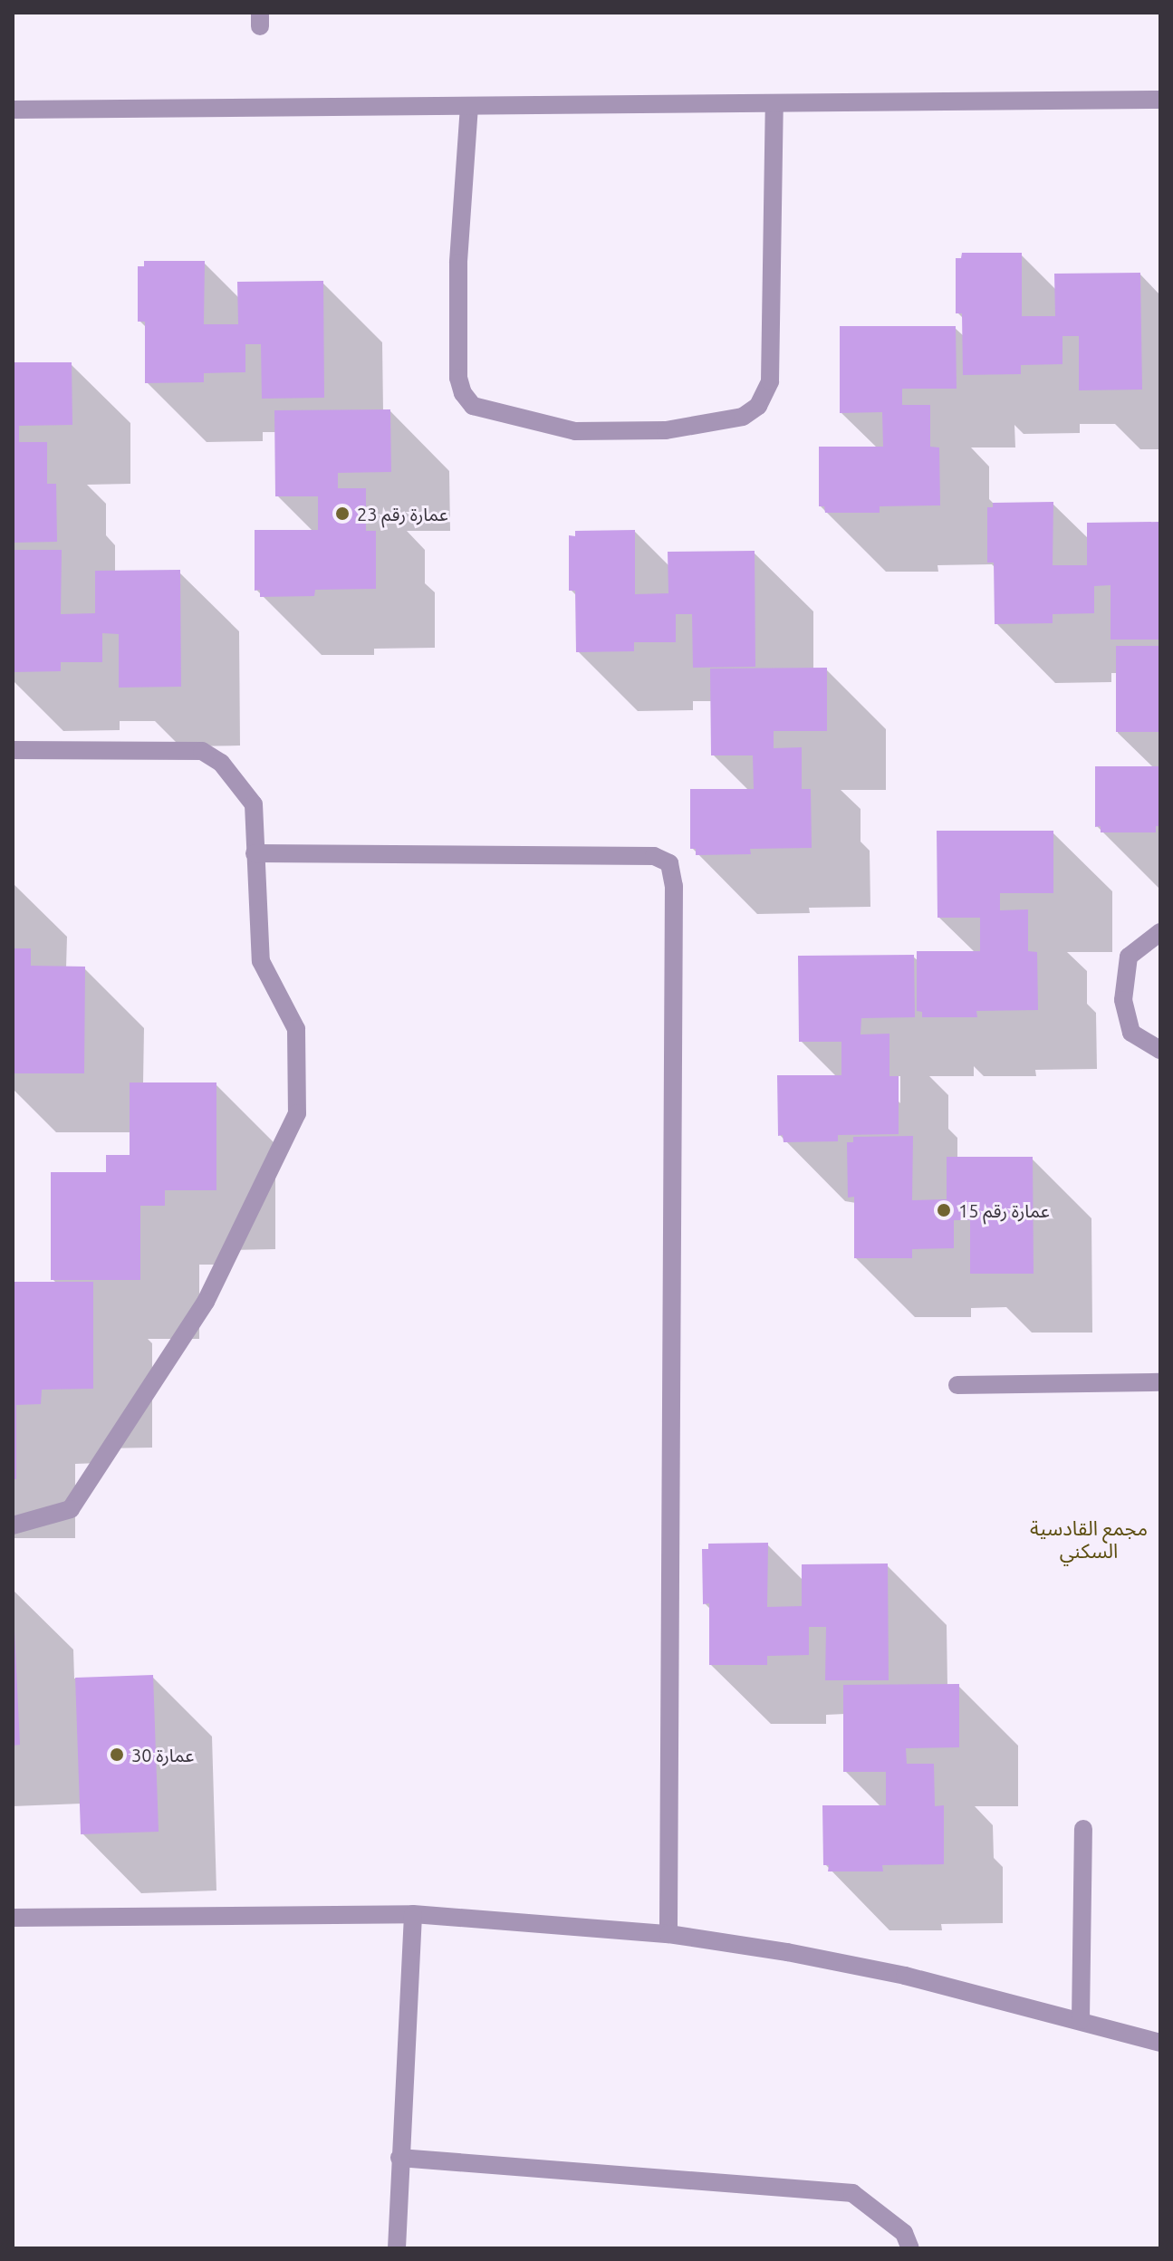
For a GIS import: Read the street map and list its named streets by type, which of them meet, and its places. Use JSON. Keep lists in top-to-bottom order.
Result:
{
  "districts": ["مجمع القادسية السكني"],
  "places": ["عمارة رقم 23", "عمارة رقم 15", "عمارة 30"]
}
